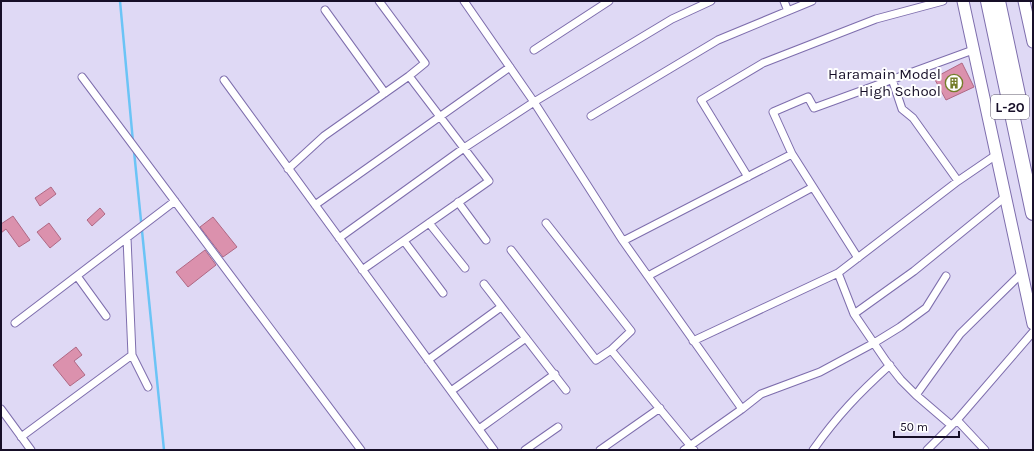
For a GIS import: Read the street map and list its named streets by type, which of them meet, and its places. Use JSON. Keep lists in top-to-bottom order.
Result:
{
  "streets": {
    "highway": ["L-20"]
  },
  "places": {
    "building": ["Haramain Model High School"]
  },
  "scale_bar": "50 m"
}
